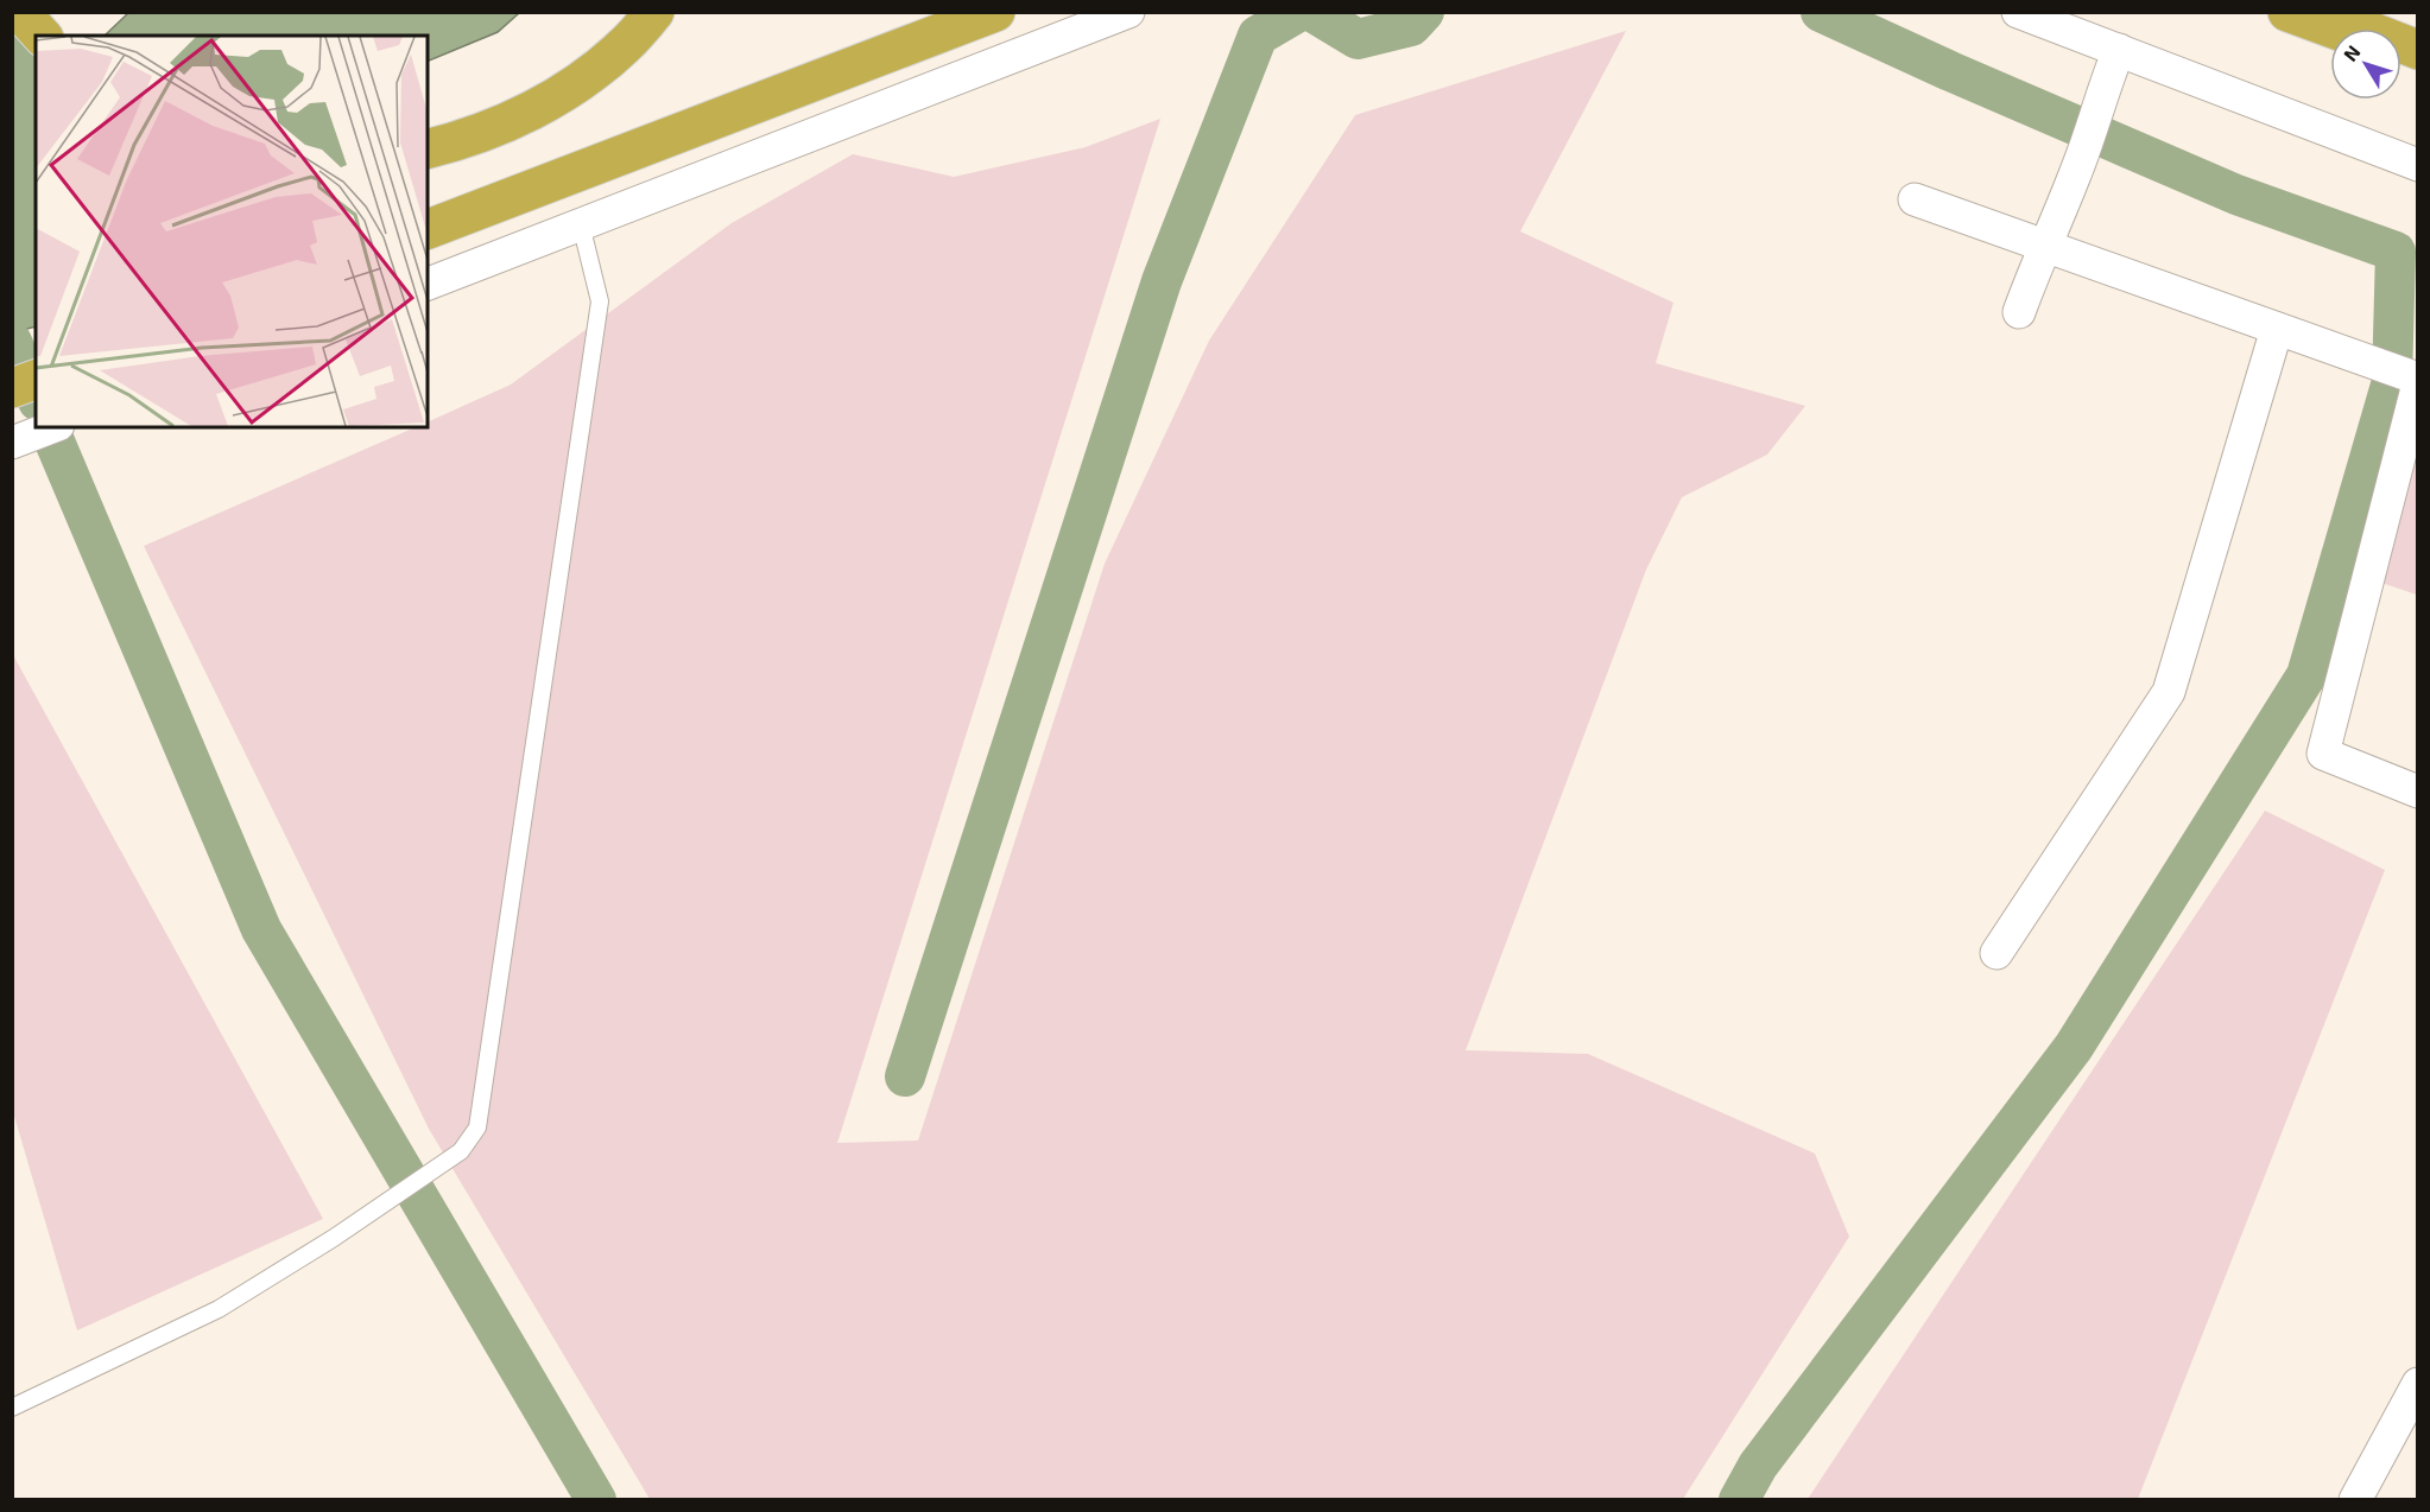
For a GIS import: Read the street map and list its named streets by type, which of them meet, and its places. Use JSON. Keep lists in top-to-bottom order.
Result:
{
  "north": "top left"
}
